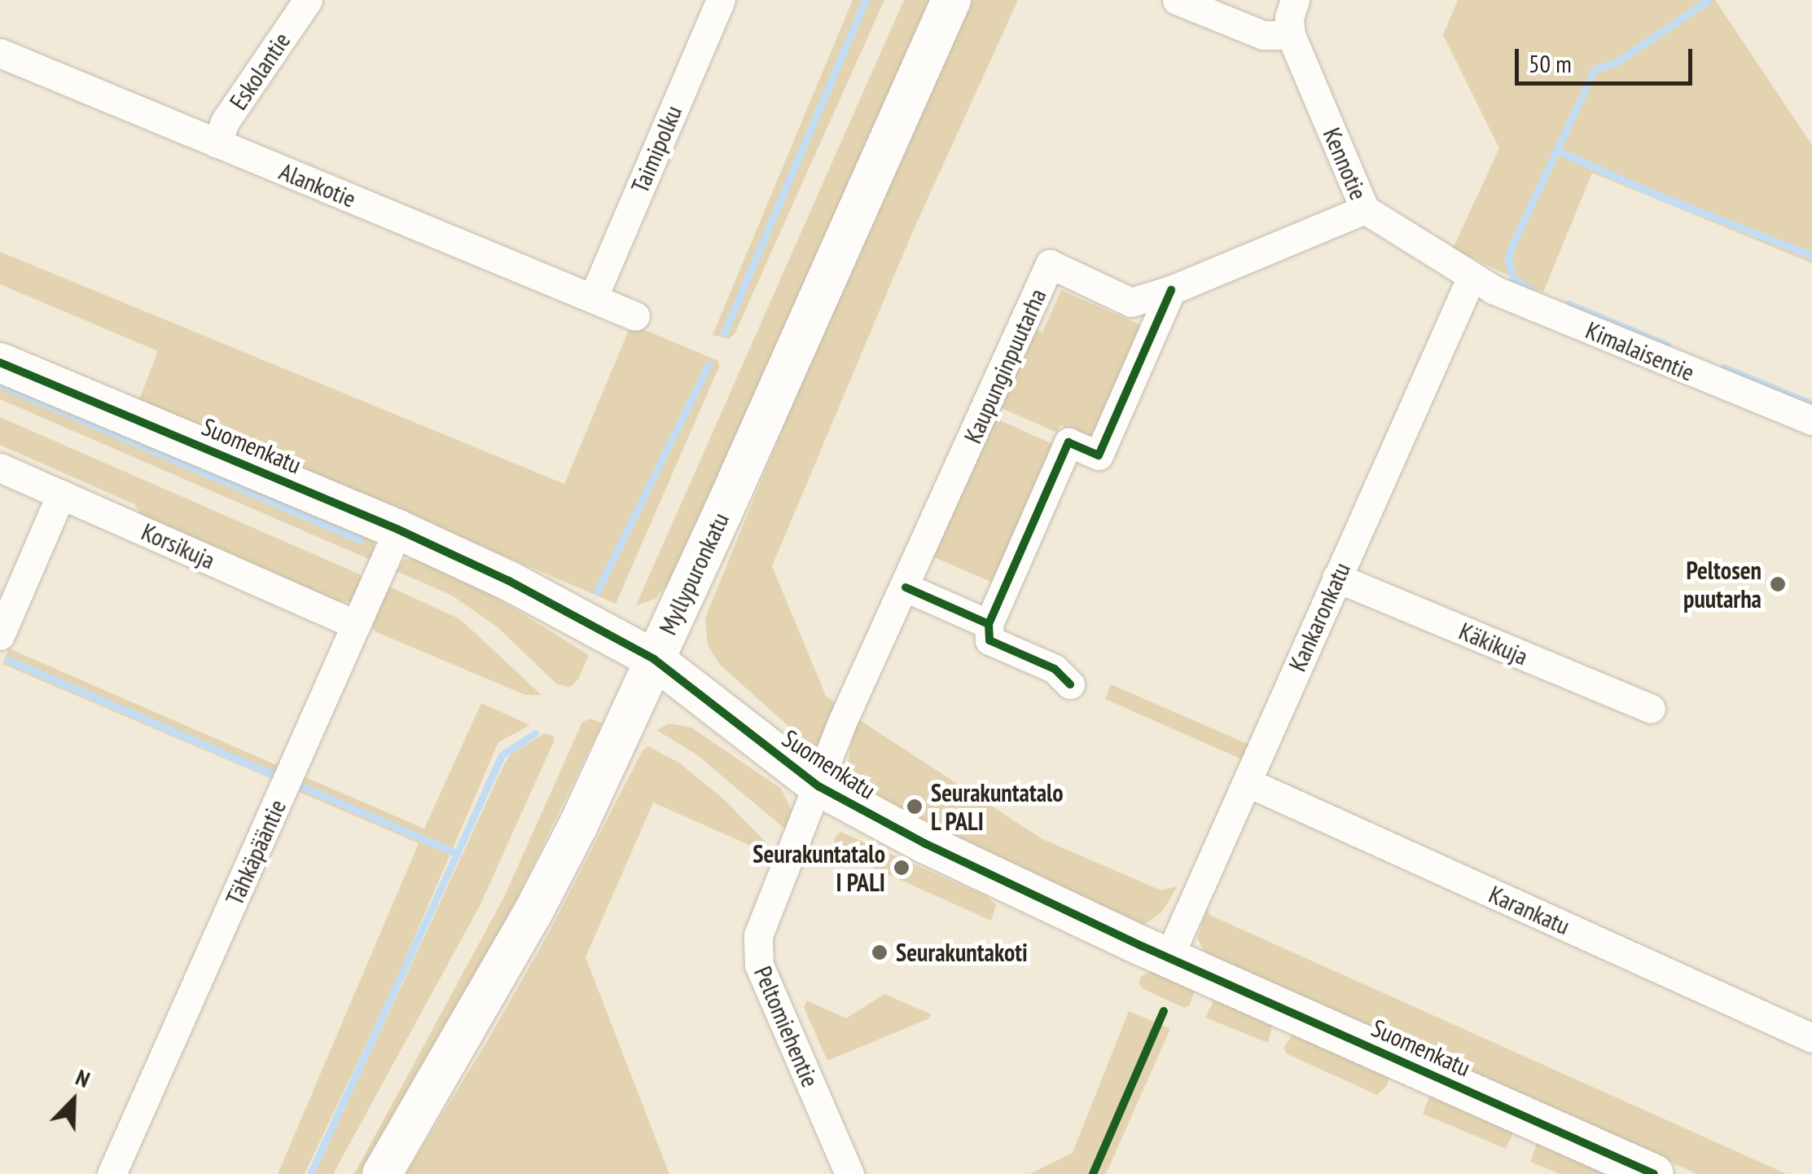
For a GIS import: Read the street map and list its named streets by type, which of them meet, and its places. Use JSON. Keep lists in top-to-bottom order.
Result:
{
  "streets": {
    "street": [
      "Eskolantie",
      "Taimipolku",
      "Kennotie",
      "Alankotie",
      "Kimalaisentie",
      "Kaupunginpuutarha",
      "Suomenkatu",
      "Korsikuja",
      "Myllypuronkatu",
      "Kankaronkatu",
      "Käkikuja",
      "Tähkäpääntie",
      "Karankatu",
      "Peltomiehentie"
    ]
  },
  "crossings": [
    ["Eskolantie", "Alankotie"],
    ["Taimipolku", "Alankotie"],
    ["Kennotie", "Kimalaisentie"],
    ["Kennotie", "Kaupunginpuutarha"],
    ["Kennotie", "Kankaronkatu"],
    ["Kimalaisentie", "Kankaronkatu"],
    ["Kaupunginpuutarha", "Suomenkatu"],
    ["Kaupunginpuutarha", "Peltomiehentie"],
    ["Suomenkatu", "Myllypuronkatu"],
    ["Suomenkatu", "Kankaronkatu"],
    ["Suomenkatu", "Tähkäpääntie"],
    ["Suomenkatu", "Peltomiehentie"],
    ["Korsikuja", "Tähkäpääntie"],
    ["Kankaronkatu", "Käkikuja"],
    ["Kankaronkatu", "Karankatu"]
  ],
  "places": [
    "Peltosen puutarha",
    "Seurakuntatalo L PALI",
    "Seurakuntatalo I PALI",
    "Seurakuntakoti"
  ],
  "scale_bar": "50 m",
  "north": "top right"
}
